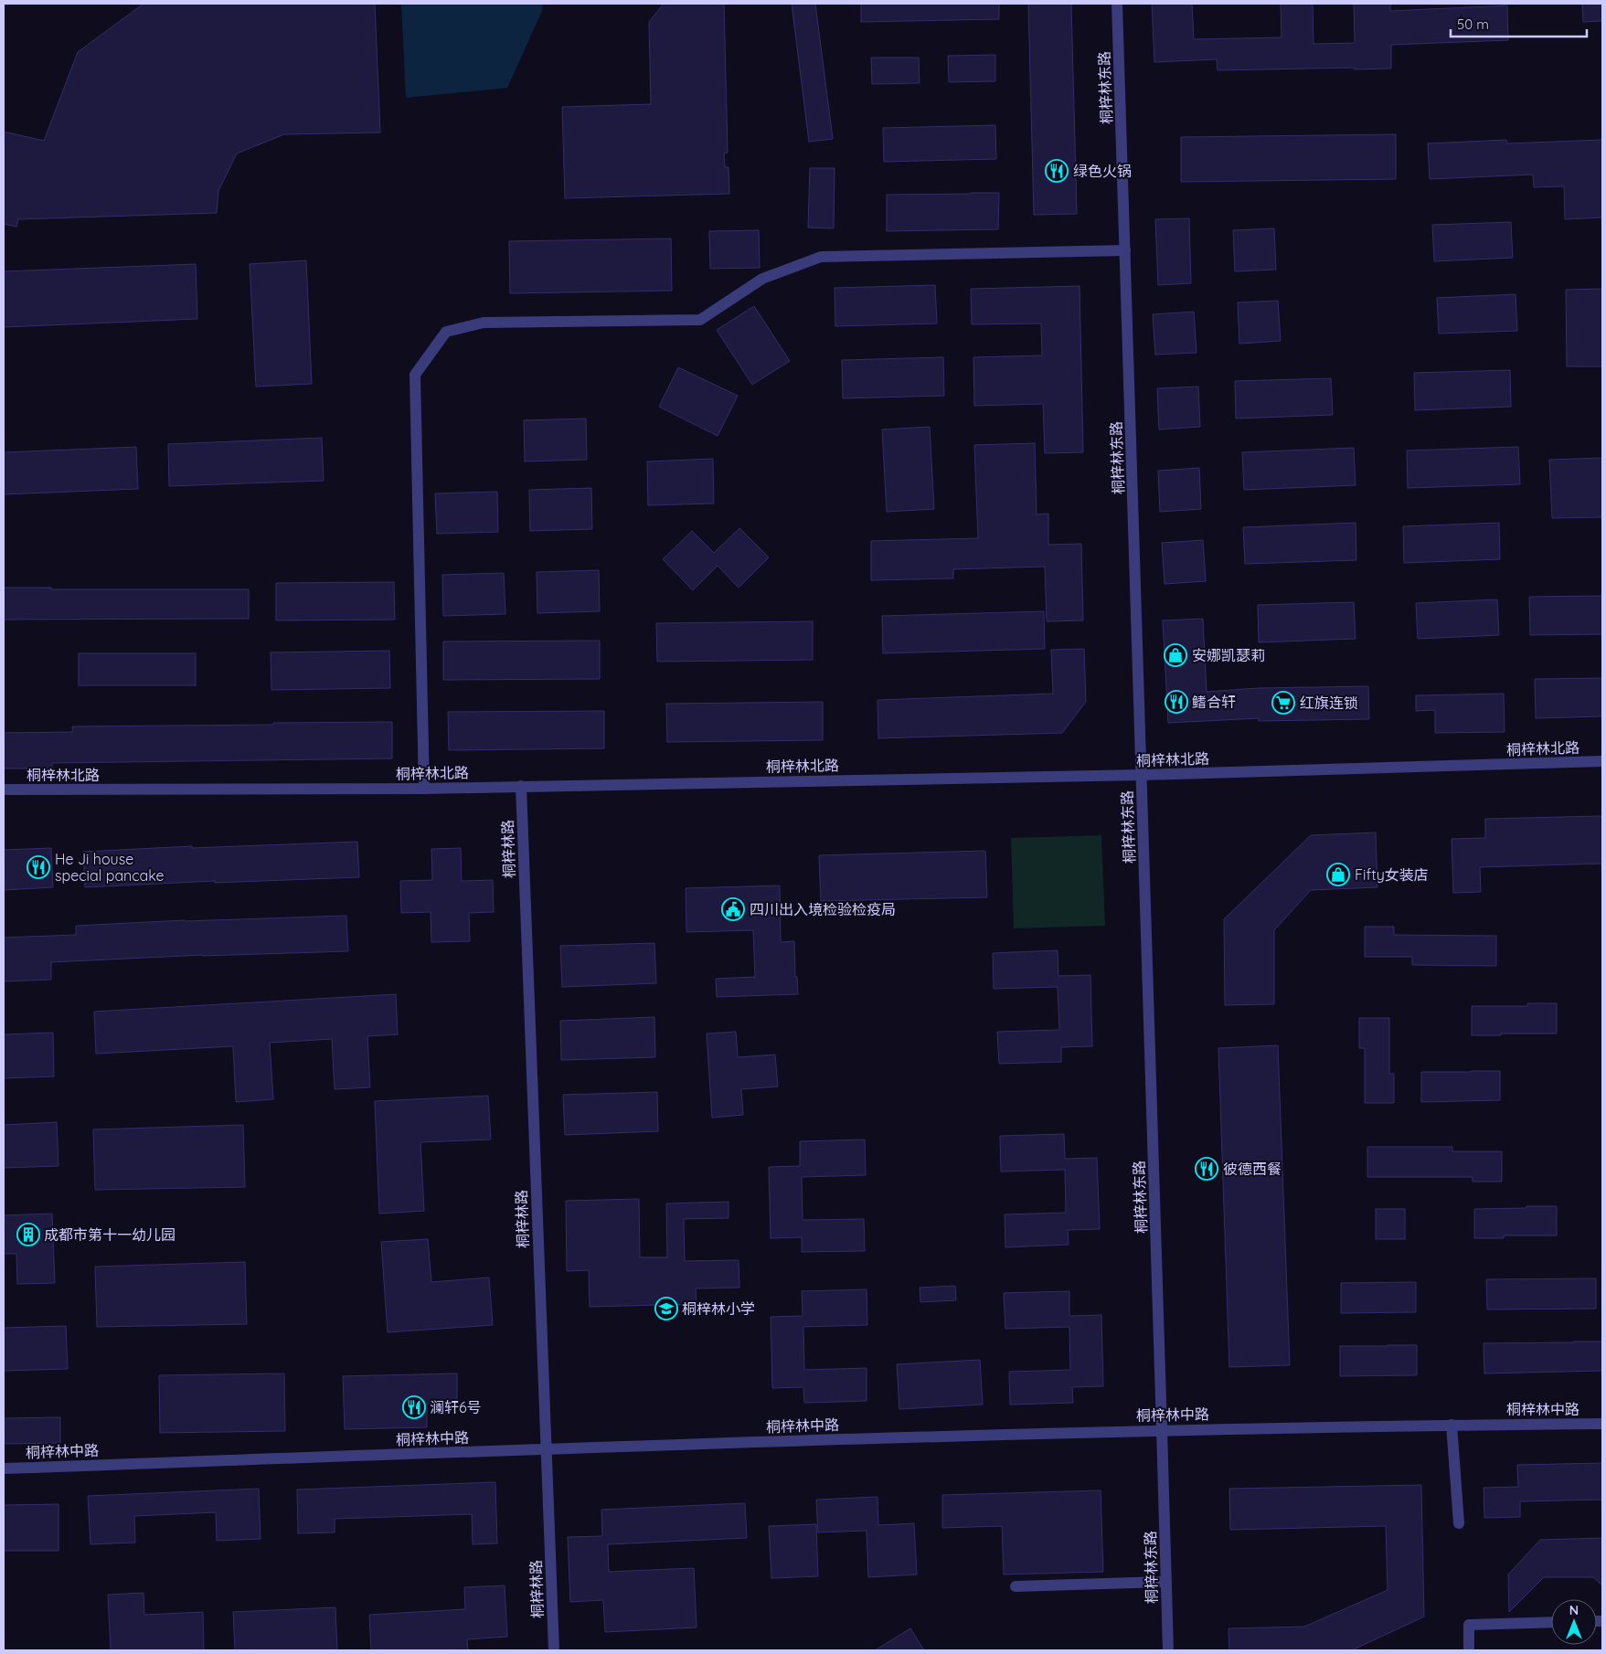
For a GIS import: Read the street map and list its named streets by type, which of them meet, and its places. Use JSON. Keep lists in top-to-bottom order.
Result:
{
  "streets": {
    "street": [
      "桐梓林东路",
      "桐梓林北路",
      "桐梓林路",
      "桐梓林中路"
    ]
  },
  "crossings": [
    ["桐梓林东路", "桐梓林北路"],
    ["桐梓林东路", "桐梓林中路"],
    ["桐梓林北路", "桐梓林路"],
    ["桐梓林路", "桐梓林中路"]
  ],
  "places": {
    "restaurant": [
      "绿色火锅",
      "鳍合轩",
      "He Ji house special pancake",
      "彼德西餐",
      "澜轩6号"
    ],
    "shop": ["安娜凯瑟莉", "Fifty女装店"],
    "supermarket": ["红旗连锁"],
    "public building": ["四川出入境检验检疫局"],
    "building": ["成都市第十一幼儿园"],
    "school or university": ["桐梓林小学"]
  },
  "scale_bar": "50 m",
  "north": "top"
}
